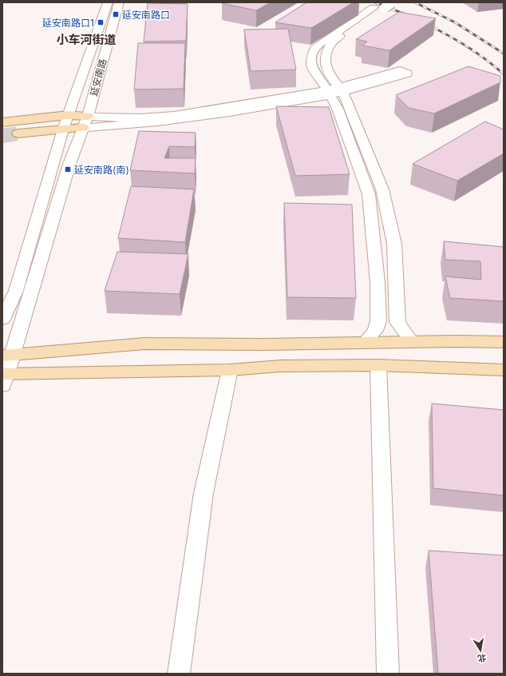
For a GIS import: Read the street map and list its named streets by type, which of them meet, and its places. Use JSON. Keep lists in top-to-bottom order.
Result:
{
  "streets": {
    "street": ["延安南路"]
  },
  "districts": ["小车河街道"],
  "places": {
    "transit": ["延安南路口", "延安南路口1", "延安南路(南)"]
  },
  "north": "bottom"
}
